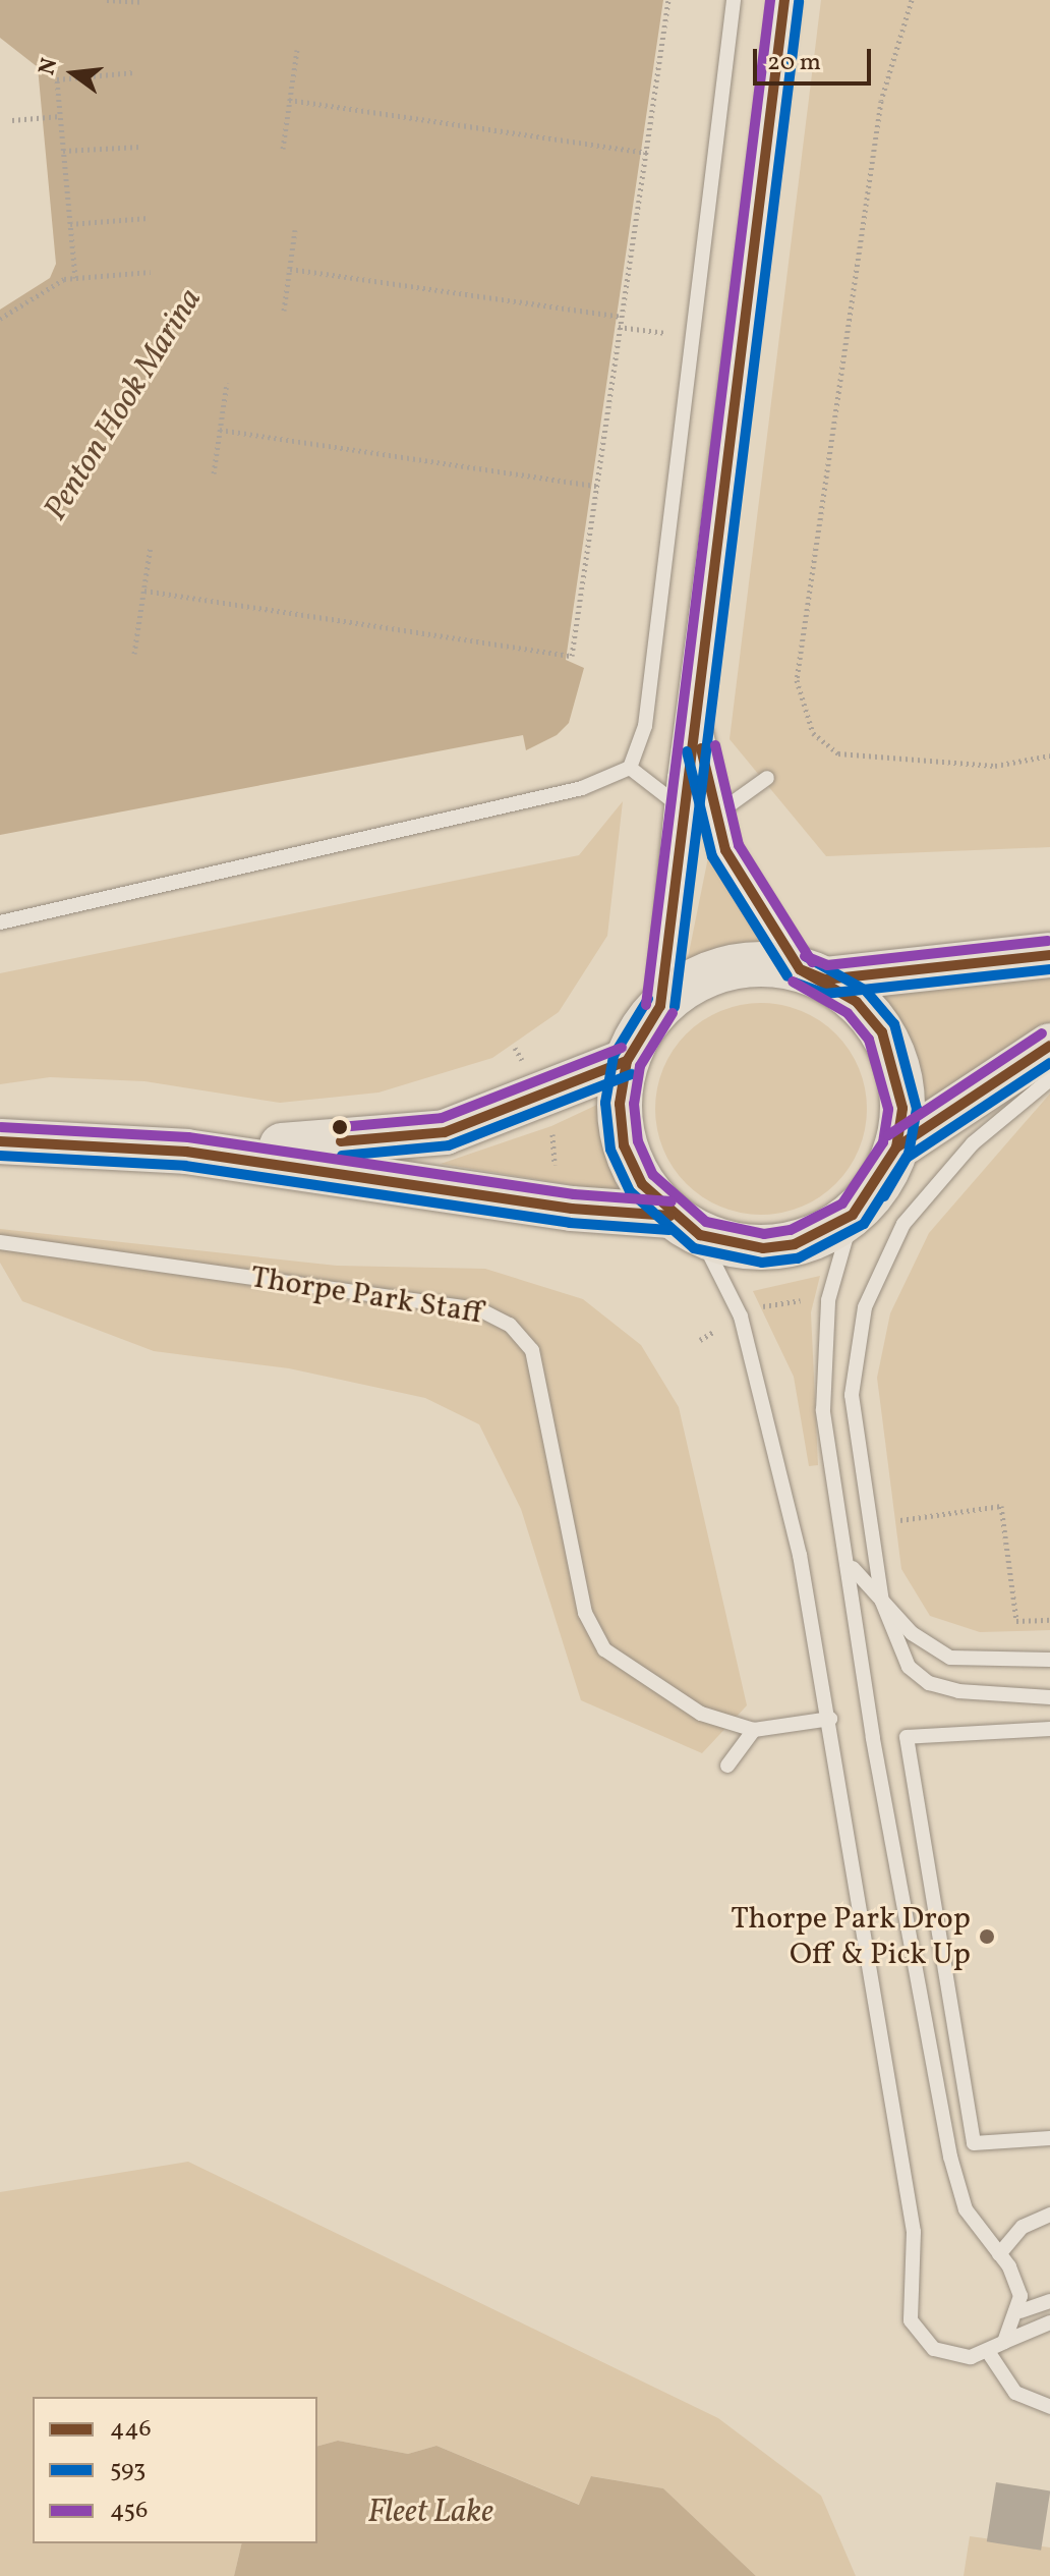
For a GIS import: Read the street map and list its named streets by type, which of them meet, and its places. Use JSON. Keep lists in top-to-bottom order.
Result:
{
  "streets": {
    "lane": ["Thorpe Park Staff"]
  },
  "water": ["Penton Hook Marina", "Fleet Lake"],
  "places": ["Thorpe Park Drop Off & Pick Up"],
  "lines": ["transit line 446", "transit line 456", "transit line 593"],
  "legend": ["446", "593", "456"],
  "scale_bar": "20 m",
  "north": "left"
}
